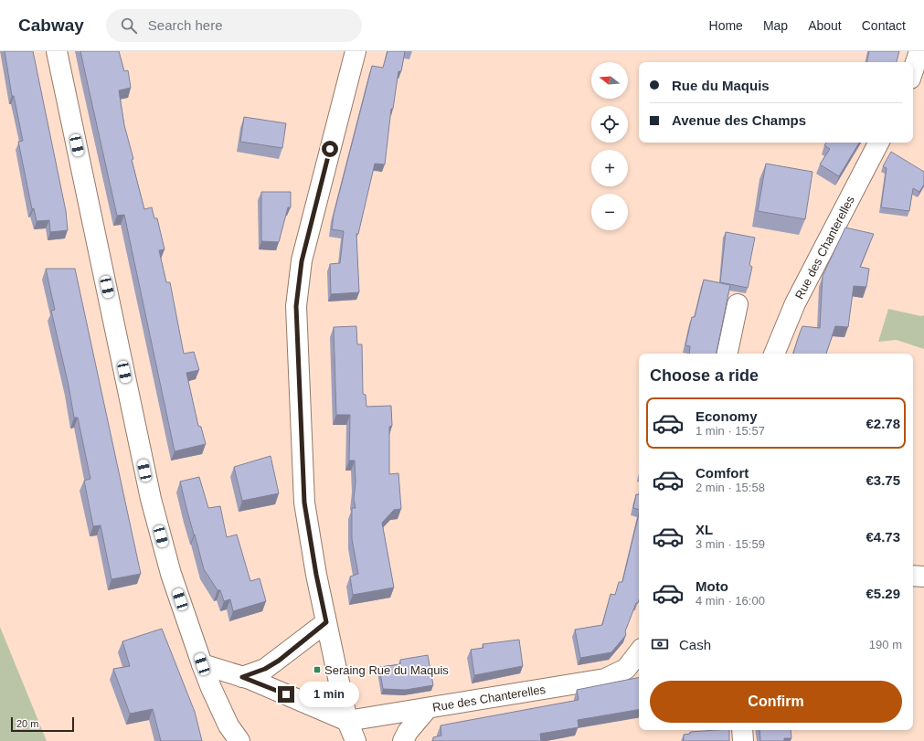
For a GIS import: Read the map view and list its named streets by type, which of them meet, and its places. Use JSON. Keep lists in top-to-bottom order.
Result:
{
  "streets": {
    "street": ["Rue des Chanterelles"]
  },
  "places": {
    "transit": ["Seraing Rue du Maquis"]
  },
  "scale_bar": "20 m",
  "north": "left",
  "page": {
    "header": "Cabway",
    "search": "Search here",
    "nav": [
      "Home",
      "Map",
      "About",
      "Contact"
    ],
    "map_buttons": ["+", "−"],
    "banner": ["Rue du Maquis", "Avenue des Champs"],
    "heading": "Choose a ride",
    "list": [
      {
        "name": "Economy",
        "note": "1 min · 15:57",
        "value": "€2.78"
      },
      {
        "name": "Comfort",
        "note": "2 min · 15:58",
        "value": "€3.75"
      },
      {
        "name": "XL",
        "note": "3 min · 15:59",
        "value": "€4.73"
      },
      {
        "name": "Moto",
        "note": "4 min · 16:00",
        "value": "€5.29"
      }
    ],
    "pay": ["Cash", "190 m"],
    "buttons": "Confirm",
    "bubble": "1 min",
    "scale": "20 m"
  }
}
